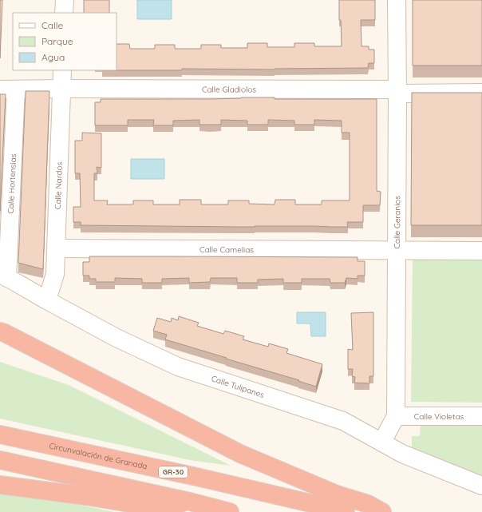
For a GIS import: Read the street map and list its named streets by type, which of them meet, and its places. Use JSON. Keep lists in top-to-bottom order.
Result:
{
  "streets": {
    "highway": ["Circunvalación de Granada", "GR-30"],
    "street": [
      "Calle Gladiolos",
      "Calle Hortensias",
      "Calle Nardos",
      "Calle Geranios",
      "Calle Camelias",
      "Calle Tulipanes",
      "Calle Violetas"
    ]
  },
  "crossings": [
    ["Calle Gladiolos", "Calle Hortensias"],
    ["Calle Gladiolos", "Calle Nardos"],
    ["Calle Gladiolos", "Calle Geranios"],
    ["Calle Hortensias", "Calle Tulipanes"],
    ["Calle Nardos", "Calle Camelias"],
    ["Calle Nardos", "Calle Tulipanes"],
    ["Calle Geranios", "Calle Camelias"],
    ["Calle Geranios", "Calle Tulipanes"],
    ["Calle Geranios", "Calle Violetas"]
  ],
  "legend": ["Calle", "Parque", "Agua"]
}
